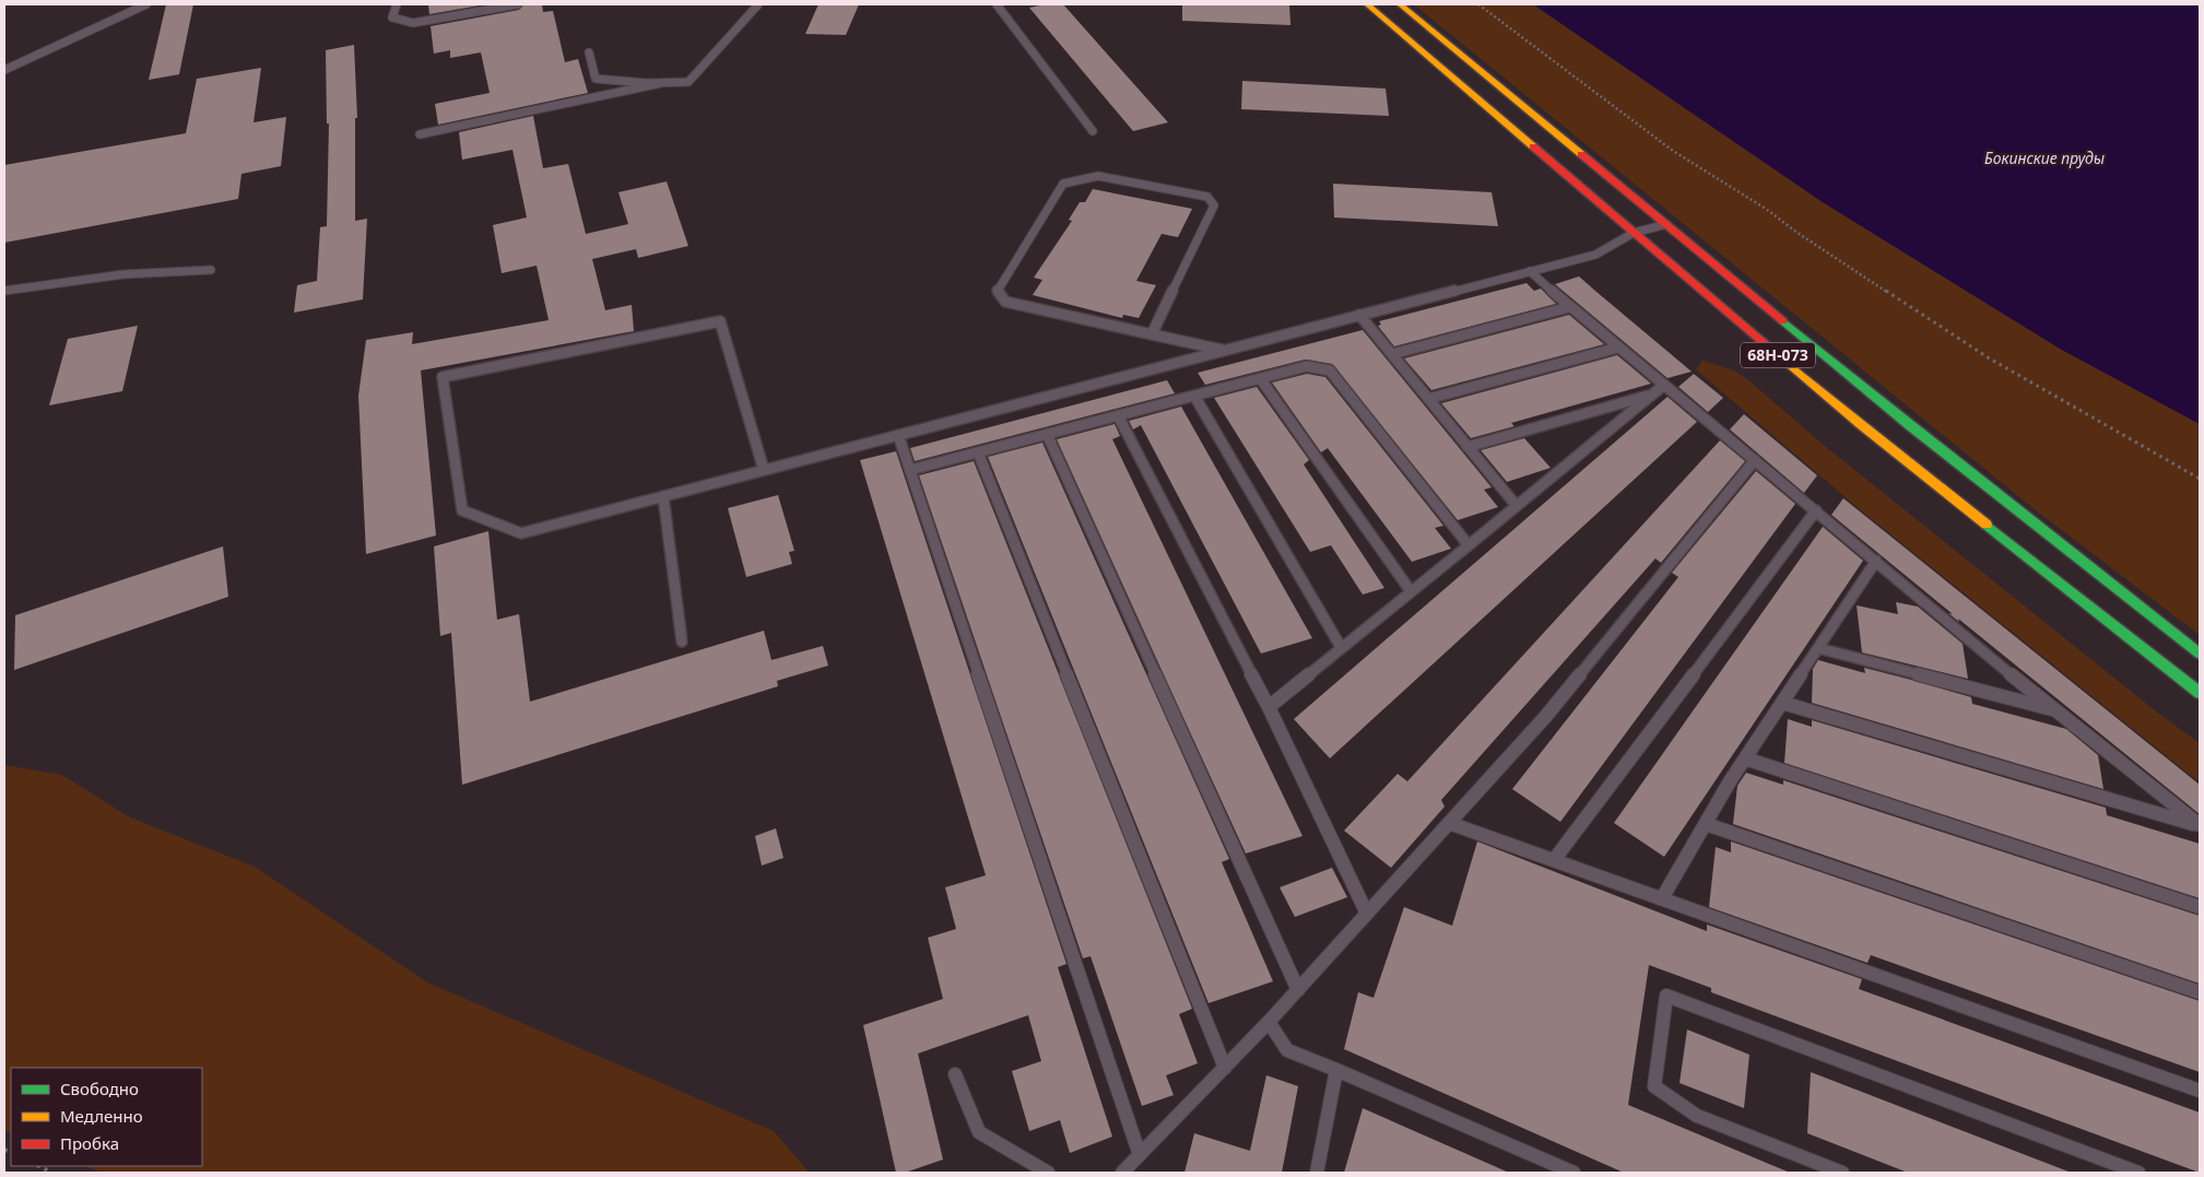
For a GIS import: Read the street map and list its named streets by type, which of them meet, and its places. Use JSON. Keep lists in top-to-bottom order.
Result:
{
  "streets": {
    "main road": ["68Н-073"]
  },
  "water": ["Бокинские пруды"],
  "legend": ["Свободно", "Медленно", "Пробка"]
}
